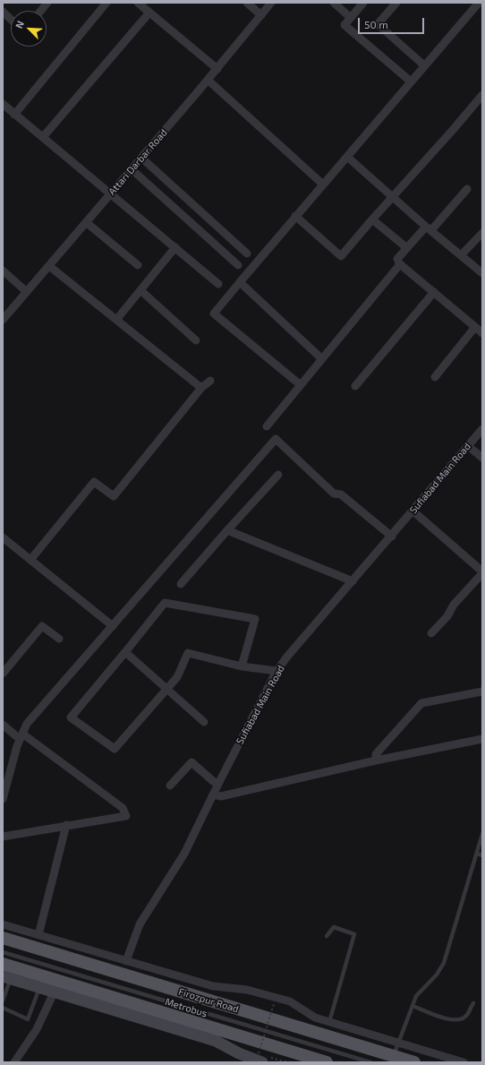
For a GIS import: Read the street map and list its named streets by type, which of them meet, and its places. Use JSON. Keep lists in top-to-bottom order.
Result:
{
  "streets": {
    "main road": ["Firozpur Road"],
    "street": ["Attari Darbar Road", "Sufiabad Main Road"],
    "lane": ["Metrobus"]
  },
  "scale_bar": "50 m",
  "north": "top left"
}
